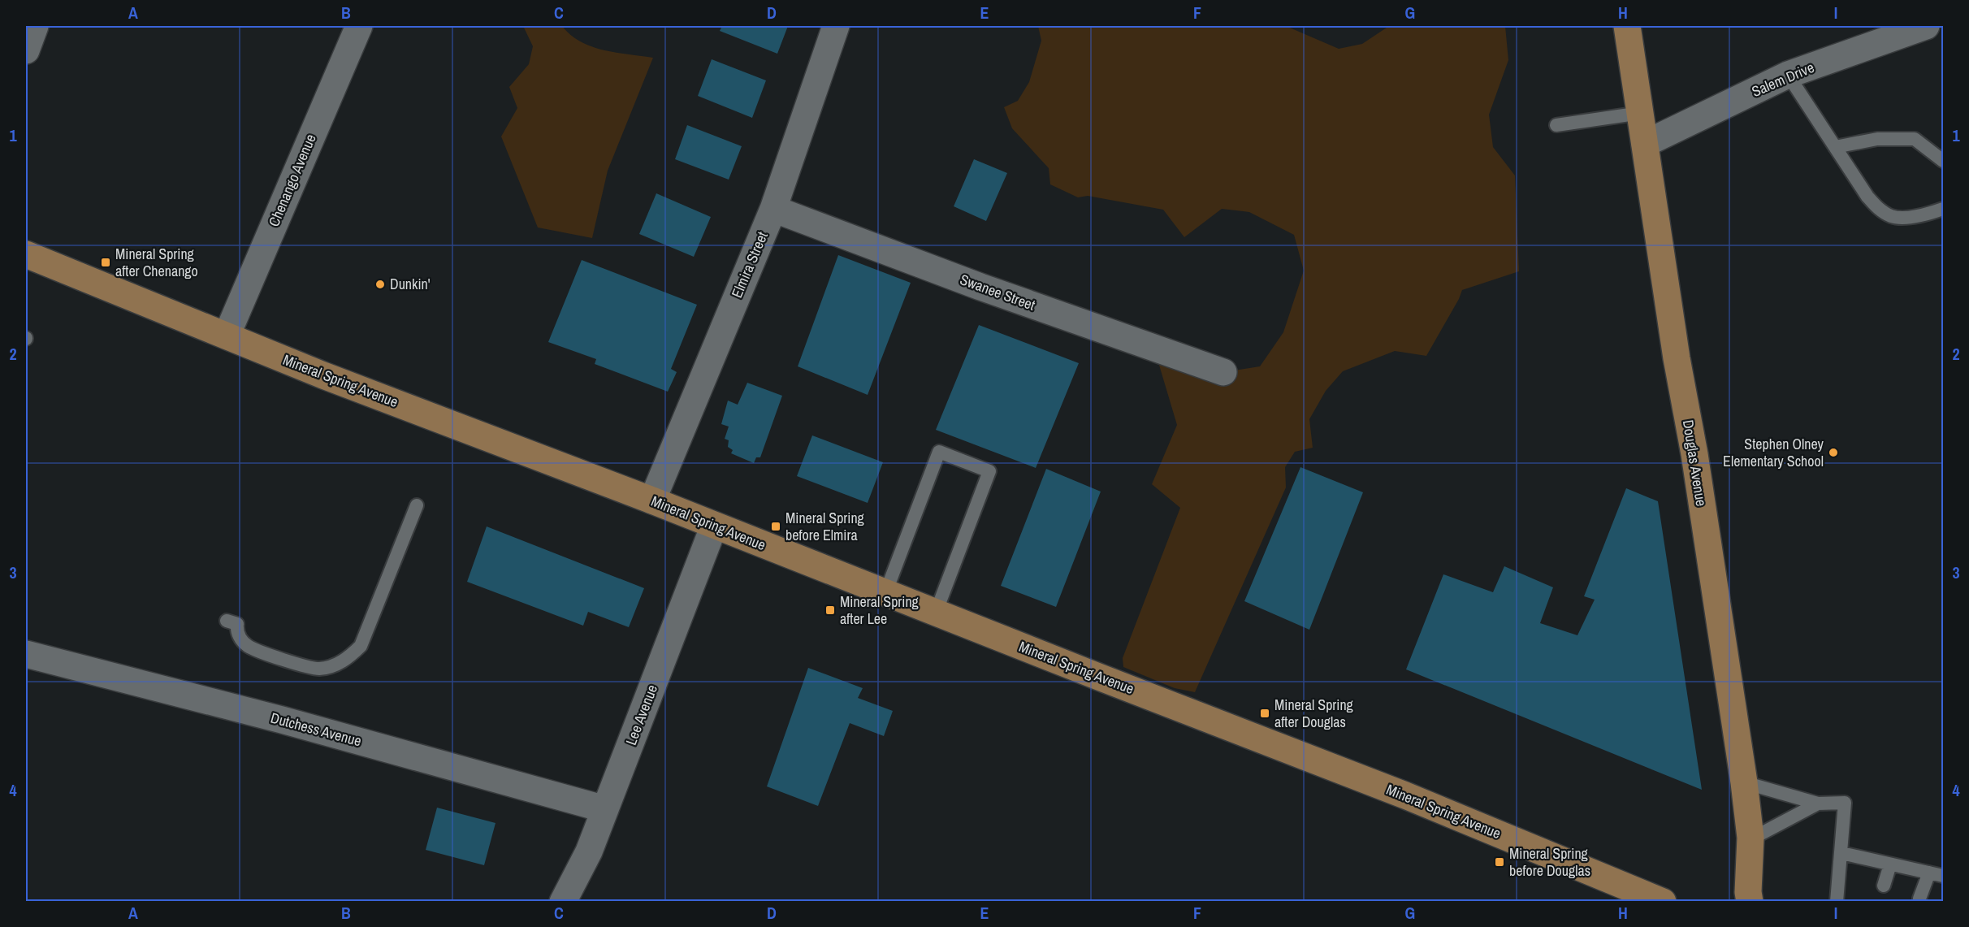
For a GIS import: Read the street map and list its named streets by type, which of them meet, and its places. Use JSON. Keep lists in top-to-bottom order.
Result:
{
  "streets": {
    "main road": ["Mineral Spring Avenue", "Douglas Avenue"],
    "street": [
      "Salem Drive",
      "Chenango Avenue",
      "Elmira Street",
      "Swanee Street",
      "Lee Avenue",
      "Dutchess Avenue"
    ]
  },
  "crossings": [
    ["Salem Drive", "Douglas Avenue"],
    ["Chenango Avenue", "Mineral Spring Avenue"],
    ["Elmira Street", "Swanee Street"],
    ["Elmira Street", "Mineral Spring Avenue"],
    ["Mineral Spring Avenue", "Lee Avenue"],
    ["Lee Avenue", "Dutchess Avenue"]
  ],
  "places": {
    "transit": [
      "Mineral Spring after Chenango",
      "Mineral Spring before Elmira",
      "Mineral Spring after Lee",
      "Mineral Spring after Douglas",
      "Mineral Spring before Douglas"
    ],
    "other": ["Dunkin'", "Stephen Olney Elementary School"]
  },
  "grid": {
    "columns": [
      "A",
      "B",
      "C",
      "D",
      "E",
      "F",
      "G",
      "H",
      "I"
    ],
    "rows": [
      "1",
      "2",
      "3",
      "4"
    ]
  }
}
